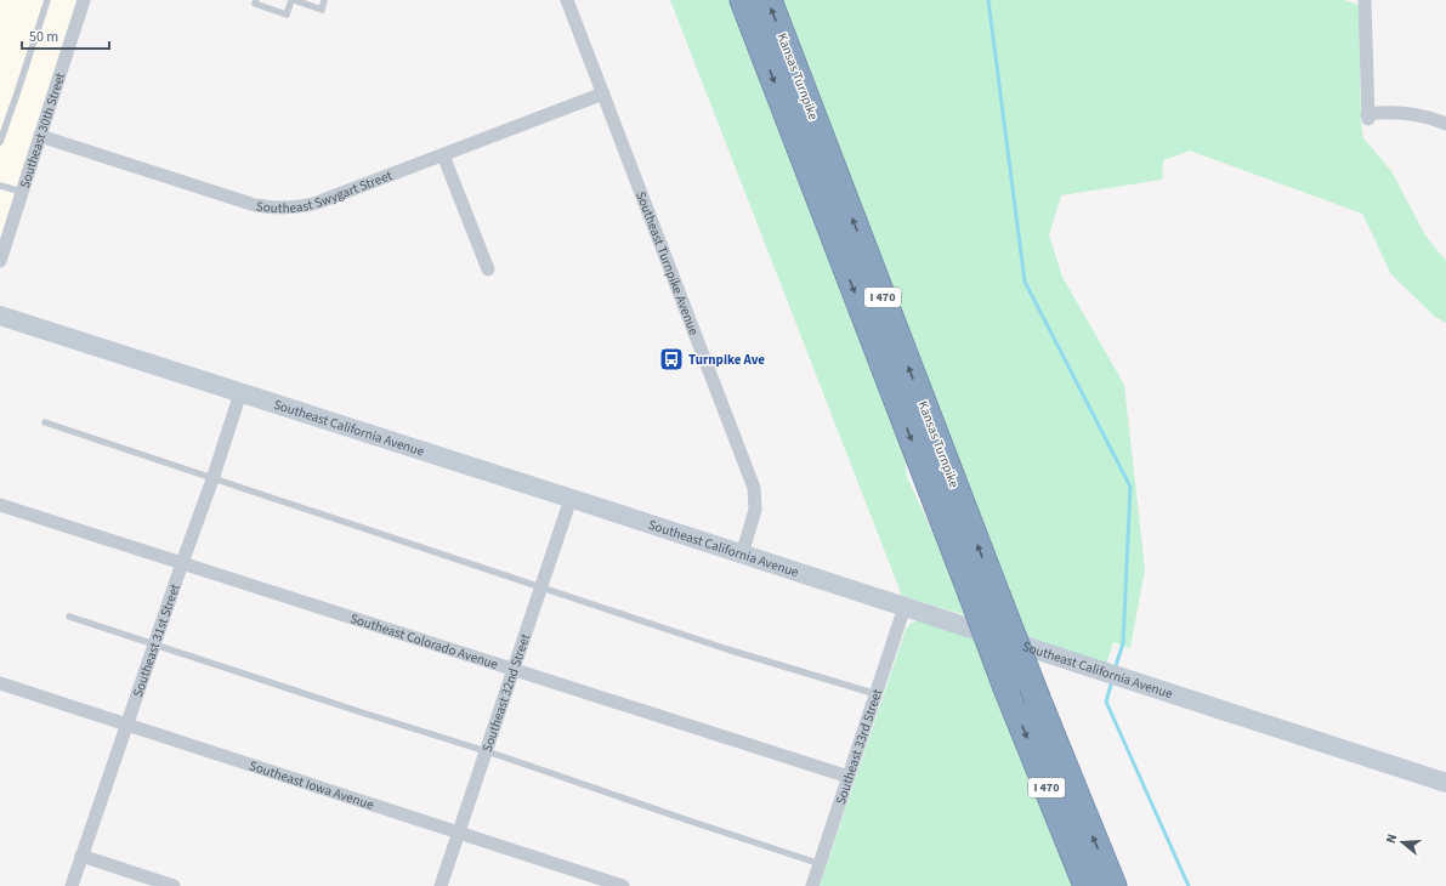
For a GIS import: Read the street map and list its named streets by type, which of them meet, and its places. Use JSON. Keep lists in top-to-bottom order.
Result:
{
  "streets": {
    "highway": ["Kansas Turnpike", "I 470"],
    "main road": ["Southeast California Avenue"],
    "street": [
      "Southeast 30th Street",
      "Southeast Swygart Street",
      "Southeast Turnpike Avenue",
      "Southeast 31st Street",
      "Southeast Colorado Avenue",
      "Southeast 32nd Street",
      "Southeast 33rd Street",
      "Southeast Iowa Avenue"
    ]
  },
  "crossings": [
    ["Southeast 30th Street", "Southeast Swygart Street"],
    ["Southeast Swygart Street", "Southeast Turnpike Avenue"],
    ["Southeast Turnpike Avenue", "Southeast California Avenue"],
    ["Southeast California Avenue", "Southeast 31st Street"],
    ["Southeast California Avenue", "Southeast 32nd Street"],
    ["Southeast California Avenue", "Southeast 33rd Street"],
    ["Southeast 31st Street", "Southeast Colorado Avenue"],
    ["Southeast 31st Street", "Southeast Iowa Avenue"],
    ["Southeast Colorado Avenue", "Southeast 32nd Street"],
    ["Southeast Colorado Avenue", "Southeast 33rd Street"],
    ["Southeast 32nd Street", "Southeast Iowa Avenue"]
  ],
  "places": {
    "bus stop": ["Turnpike Ave"]
  },
  "scale_bar": "50 m",
  "north": "left"
}
